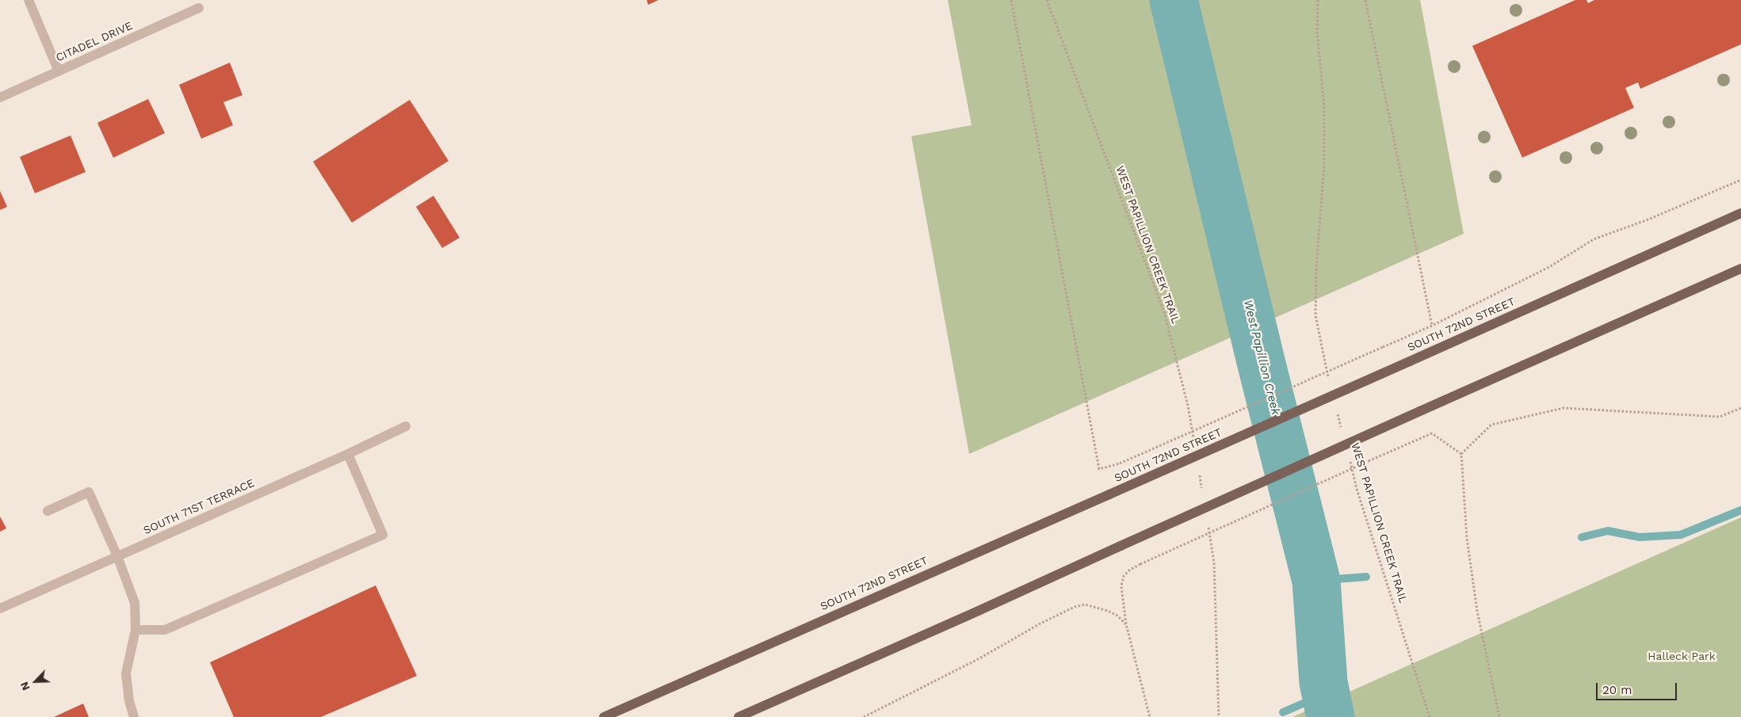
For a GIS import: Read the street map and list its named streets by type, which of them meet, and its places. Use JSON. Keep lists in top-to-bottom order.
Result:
{
  "streets": {
    "main road": ["SOUTH 72ND STREET"],
    "street": ["CITADEL DRIVE", "SOUTH 71ST TERRACE"],
    "path": ["WEST PAPILLION CREEK TRAIL"]
  },
  "water": ["West Papillion Creek"],
  "parks": ["Halleck Park"],
  "scale_bar": "20 m",
  "north": "bottom left"
}
